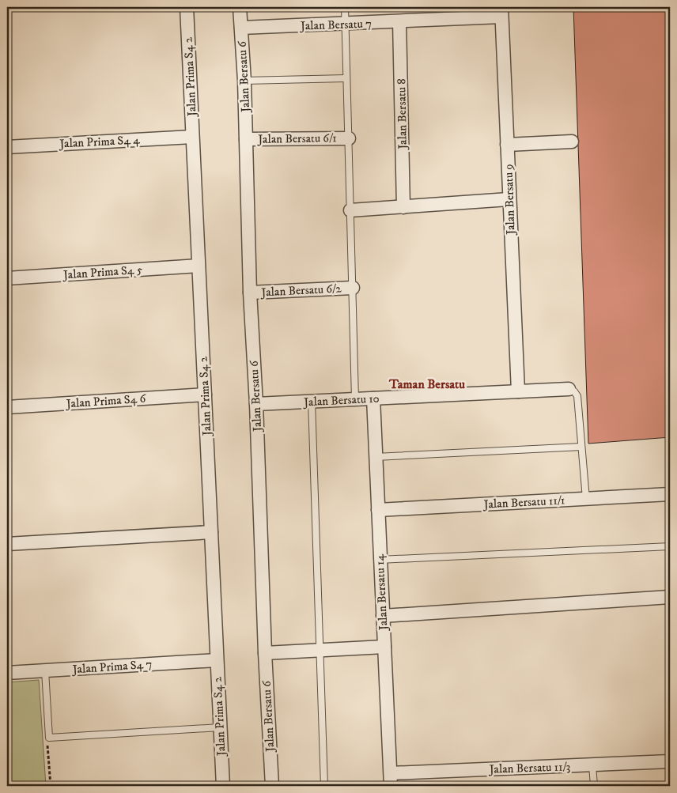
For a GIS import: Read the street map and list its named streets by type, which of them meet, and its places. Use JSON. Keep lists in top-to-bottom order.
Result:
{
  "streets": {
    "street": [
      "Jalan Bersatu 7",
      "Jalan Prima S4 2",
      "Jalan Bersatu 6",
      "Jalan Bersatu 8",
      "Jalan Bersatu 6/1",
      "Jalan Prima S4 4",
      "Jalan Bersatu 9",
      "Jalan Prima S4 5",
      "Jalan Bersatu 6/2",
      "Jalan Bersatu 10",
      "Jalan Prima S4 6",
      "Jalan Bersatu 11/1",
      "Jalan Bersatu 14",
      "Jalan Prima S4 7",
      "Jalan Bersatu 11/3"
    ]
  },
  "crossings": [
    ["Jalan Bersatu 7", "Jalan Bersatu 6"],
    ["Jalan Bersatu 7", "Jalan Bersatu 8"],
    ["Jalan Bersatu 7", "Jalan Bersatu 9"],
    ["Jalan Prima S4 2", "Jalan Prima S4 4"],
    ["Jalan Prima S4 2", "Jalan Prima S4 5"],
    ["Jalan Prima S4 2", "Jalan Prima S4 6"],
    ["Jalan Prima S4 2", "Jalan Prima S4 7"],
    ["Jalan Bersatu 6", "Jalan Bersatu 6/1"],
    ["Jalan Bersatu 6", "Jalan Bersatu 6/2"],
    ["Jalan Bersatu 6", "Jalan Bersatu 10"],
    ["Jalan Bersatu 9", "Jalan Bersatu 10"],
    ["Jalan Bersatu 10", "Jalan Bersatu 14"],
    ["Jalan Bersatu 11/1", "Jalan Bersatu 14"],
    ["Jalan Bersatu 14", "Jalan Bersatu 11/3"]
  ],
  "districts": ["Taman Bersatu"]
}
